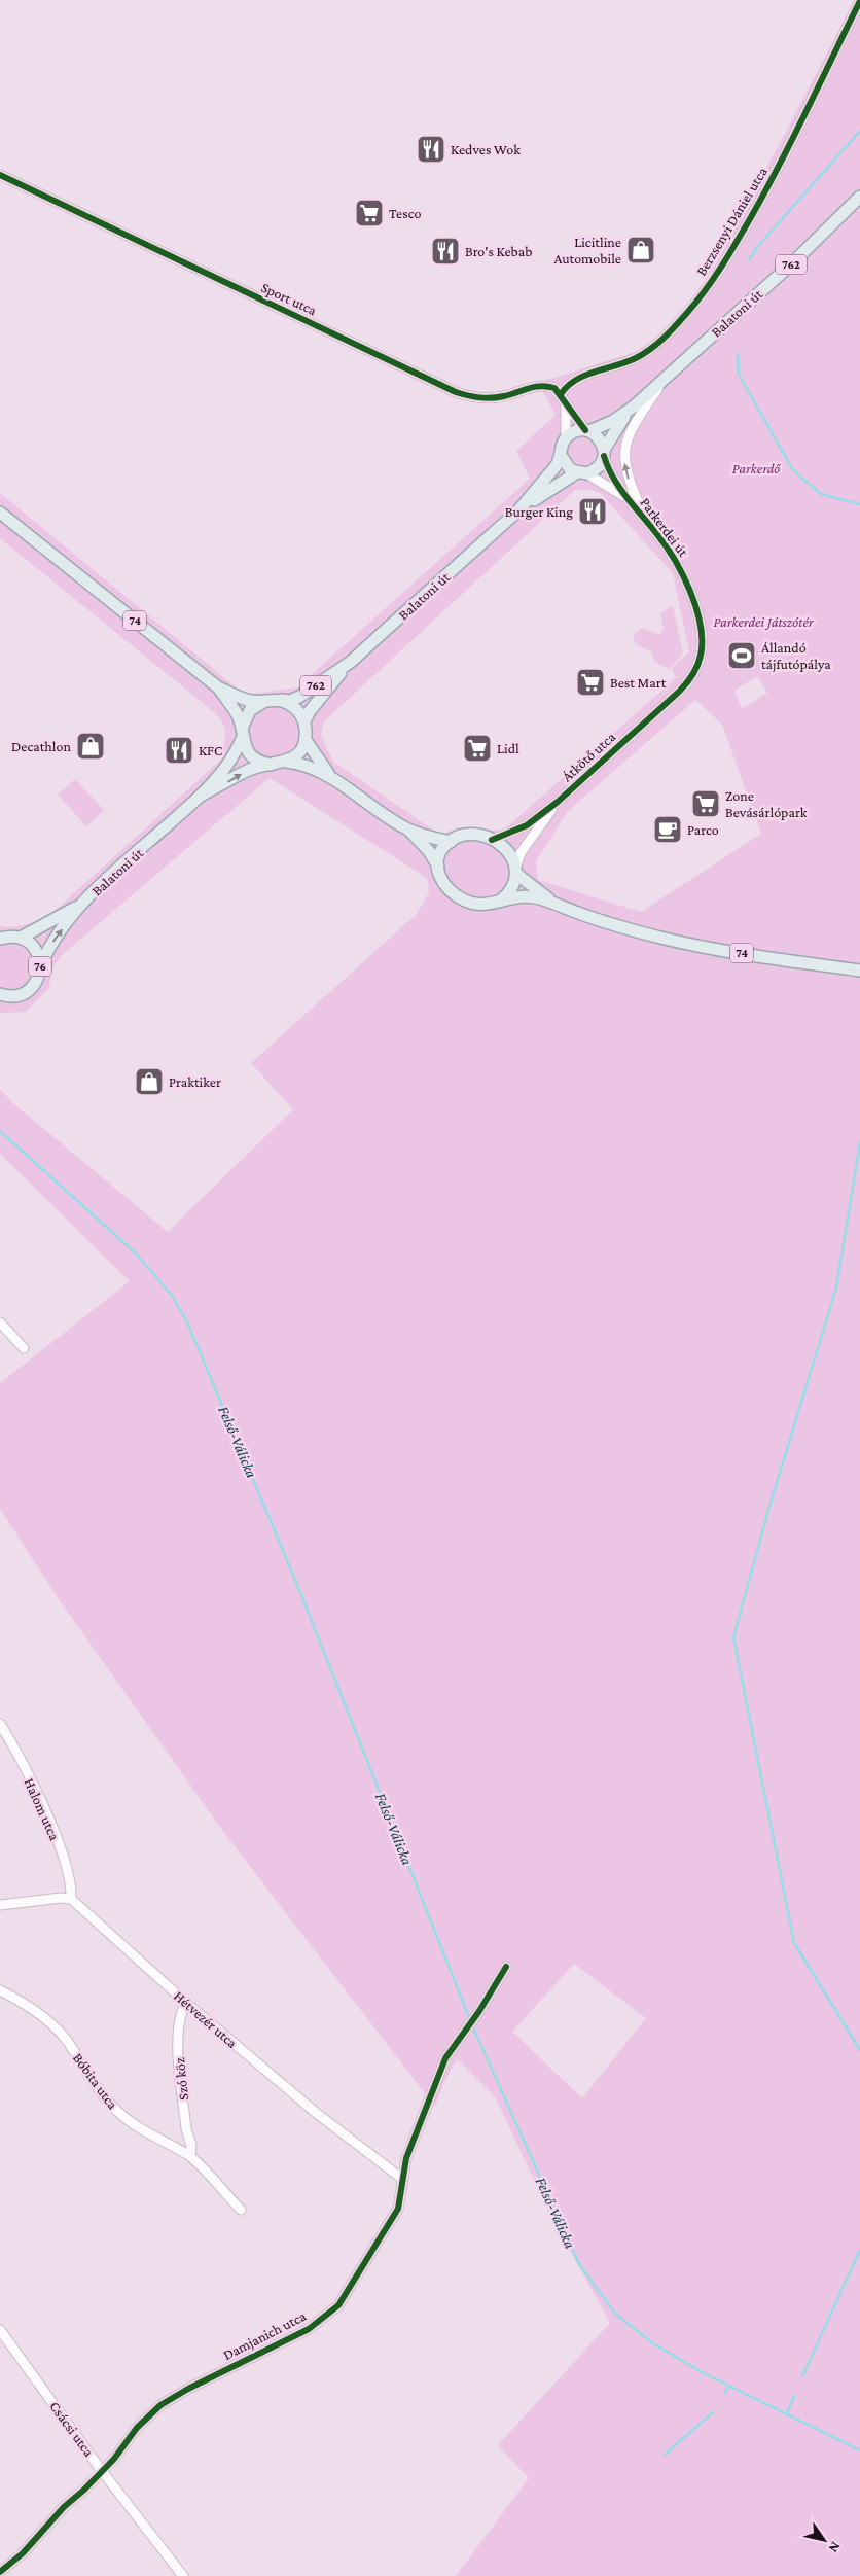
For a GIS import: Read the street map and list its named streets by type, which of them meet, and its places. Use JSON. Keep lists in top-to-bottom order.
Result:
{
  "streets": {
    "main road": [
      "762",
      "Balatoni út",
      "74",
      "76"
    ],
    "street": [
      "Berzsenyi Dániel utca",
      "Sport utca",
      "Parkerdei út",
      "Átkötő utca",
      "Halom utca",
      "Hétvezér utca",
      "Szó köz",
      "Bóbita utca",
      "Damjanich utca",
      "Csácsi utca"
    ]
  },
  "crossings": [
    ["Berzsenyi Dániel utca", "Sport utca"],
    ["Balatoni út", "Parkerdei út"],
    ["Balatoni út", "74"],
    ["Balatoni út", "76"],
    ["Parkerdei út", "Átkötő utca"],
    ["74", "Átkötő utca"],
    ["74", "76"],
    ["Halom utca", "Hétvezér utca"],
    ["Hétvezér utca", "Szó köz"],
    ["Hétvezér utca", "Damjanich utca"],
    ["Szó köz", "Bóbita utca"],
    ["Damjanich utca", "Csácsi utca"]
  ],
  "water": ["Felső-Válicka"],
  "parks": ["Parkerdő", "Parkerdei Játszótér"],
  "places": {
    "restaurant": [
      "Kedves Wok",
      "Bro's Kebab",
      "Burger King",
      "KFC"
    ],
    "supermarket": [
      "Tesco",
      "Best Mart",
      "Lidl",
      "Zone Bevásárlópark"
    ],
    "shop": ["Licitline Automobile", "Decathlon", "Praktiker"],
    "sports": ["Állandó tájfutópálya"],
    "cafe": ["Parco"]
  },
  "north": "bottom right"
}
